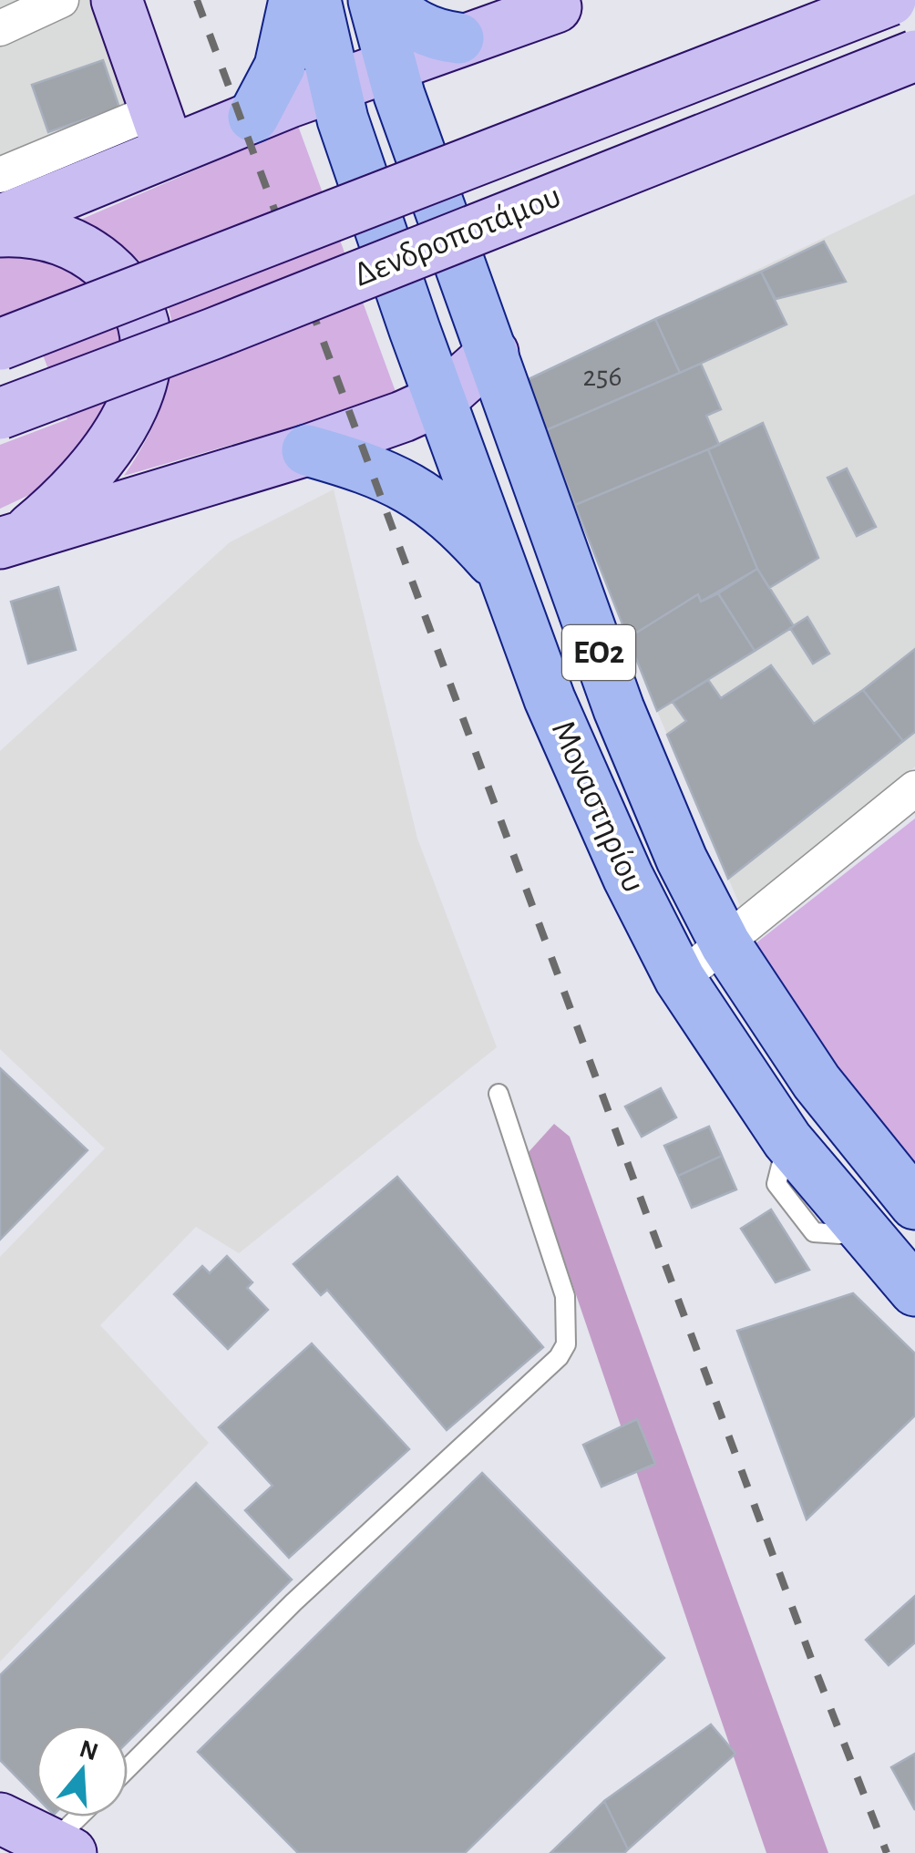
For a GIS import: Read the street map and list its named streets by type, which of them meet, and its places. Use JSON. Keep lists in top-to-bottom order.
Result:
{
  "streets": {
    "main road": ["Δενδροποτάμου", "ΕΟ2", "Μοναστηρίου"]
  },
  "house_numbers": ["256"],
  "north": "top"
}
